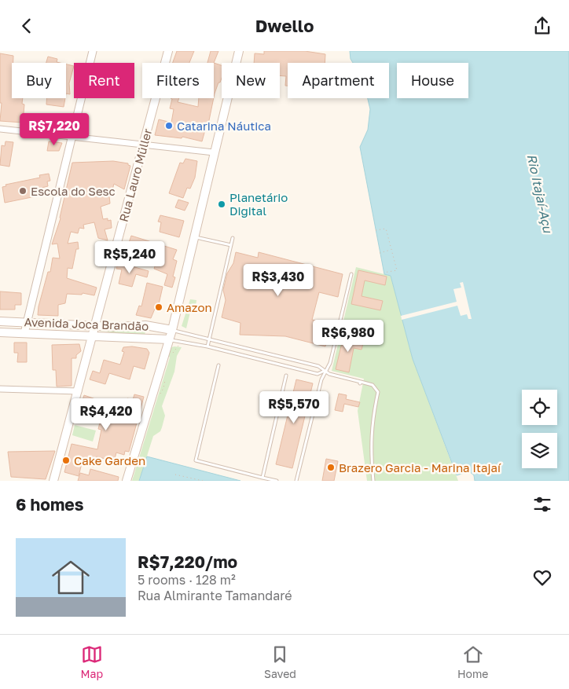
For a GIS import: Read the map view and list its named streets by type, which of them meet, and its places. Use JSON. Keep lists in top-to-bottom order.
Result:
{
  "streets": {
    "main road": ["Rua Lauro Müller", "Avenida Joca Brandão"]
  },
  "crossings": [
    ["Rua Lauro Müller", "Avenida Joca Brandão"]
  ],
  "water": ["Rio Itajaí-Açu"],
  "places": [
    "Catarina Náutica",
    "Escola do Sesc",
    "Planetário Digital",
    "Amazon",
    "Cake Garden",
    "Brazero Garcia - Marina Itajaí"
  ],
  "page": {
    "header": "Dwello",
    "chip": [
      "Buy",
      "Rent",
      "Filters",
      "New",
      "Apartment",
      "House"
    ],
    "price": [
      "R$7,220",
      "R$5,240",
      "R$3,430",
      "R$6,980",
      "R$5,570",
      "R$4,420"
    ],
    "heading": "6 homes",
    "list": [
      {
        "name": "R$7,220/mo",
        "note": "5 rooms · 128 m² · Rua Almirante Tamandaré"
      }
    ],
    "tabs": ["Map", "Saved", "Home"]
  }
}
